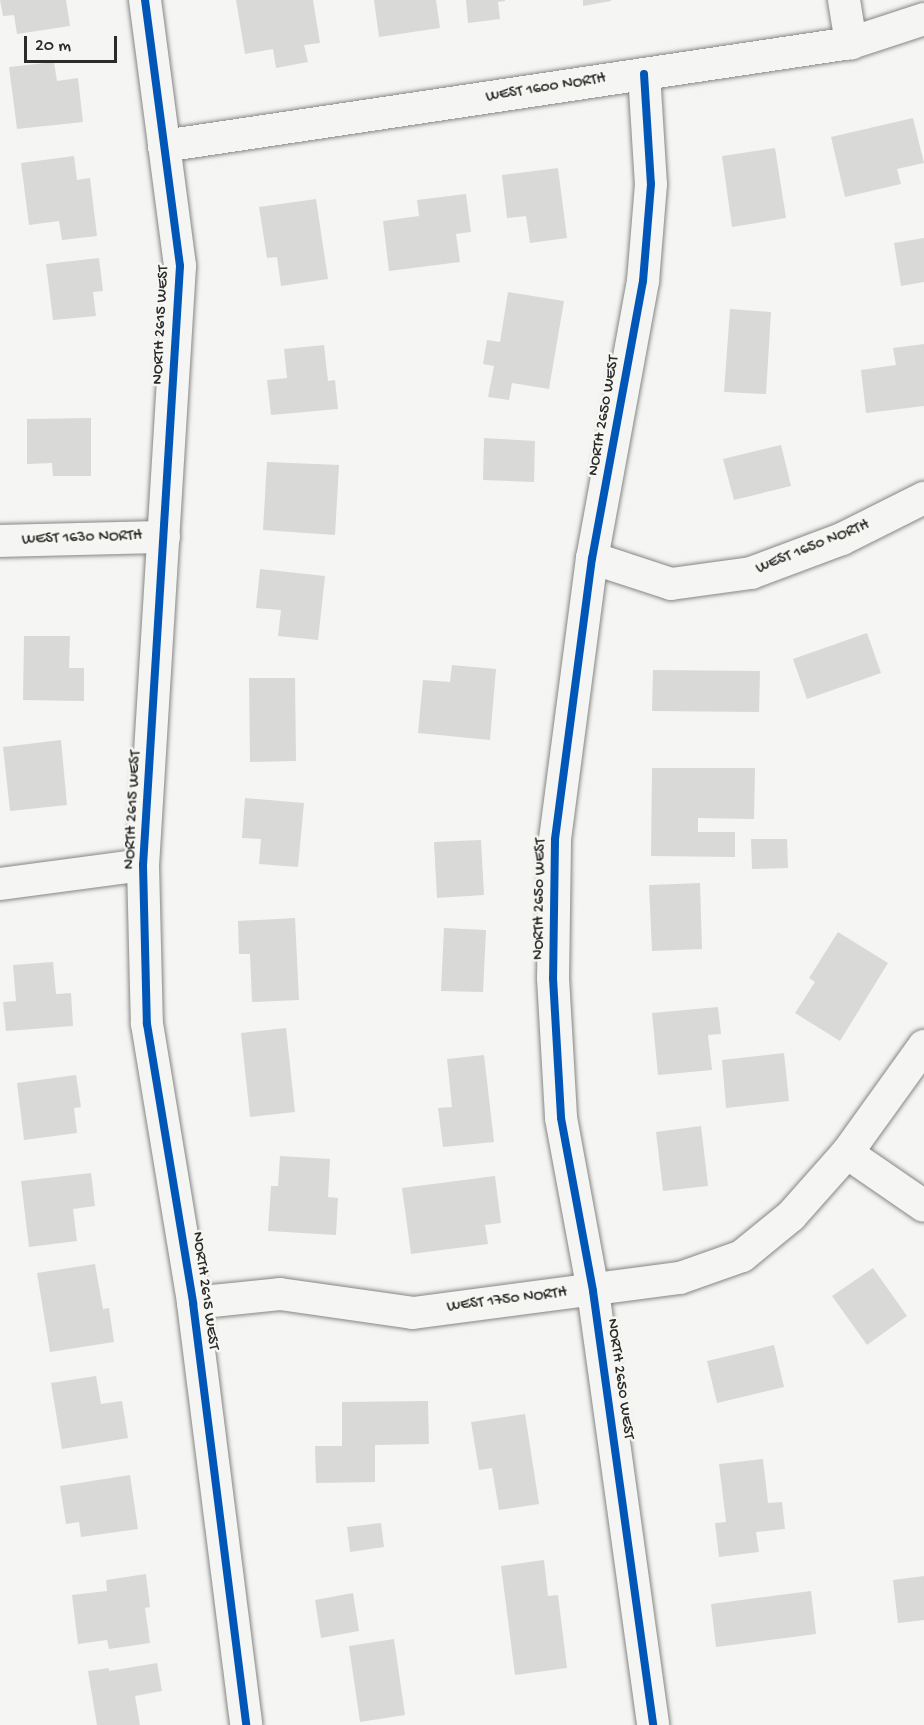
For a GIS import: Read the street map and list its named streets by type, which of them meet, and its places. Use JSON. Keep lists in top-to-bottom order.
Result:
{
  "streets": {
    "street": [
      "WEST 1600 NORTH",
      "NORTH 2615 WEST",
      "NORTH 2650 WEST",
      "WEST 1630 NORTH",
      "WEST 1650 NORTH",
      "WEST 1750 NORTH"
    ]
  },
  "crossings": [
    ["WEST 1600 NORTH", "NORTH 2615 WEST"],
    ["WEST 1600 NORTH", "NORTH 2650 WEST"],
    ["NORTH 2615 WEST", "WEST 1630 NORTH"],
    ["NORTH 2615 WEST", "WEST 1750 NORTH"],
    ["NORTH 2650 WEST", "WEST 1650 NORTH"],
    ["NORTH 2650 WEST", "WEST 1750 NORTH"]
  ],
  "scale_bar": "20 m"
}
